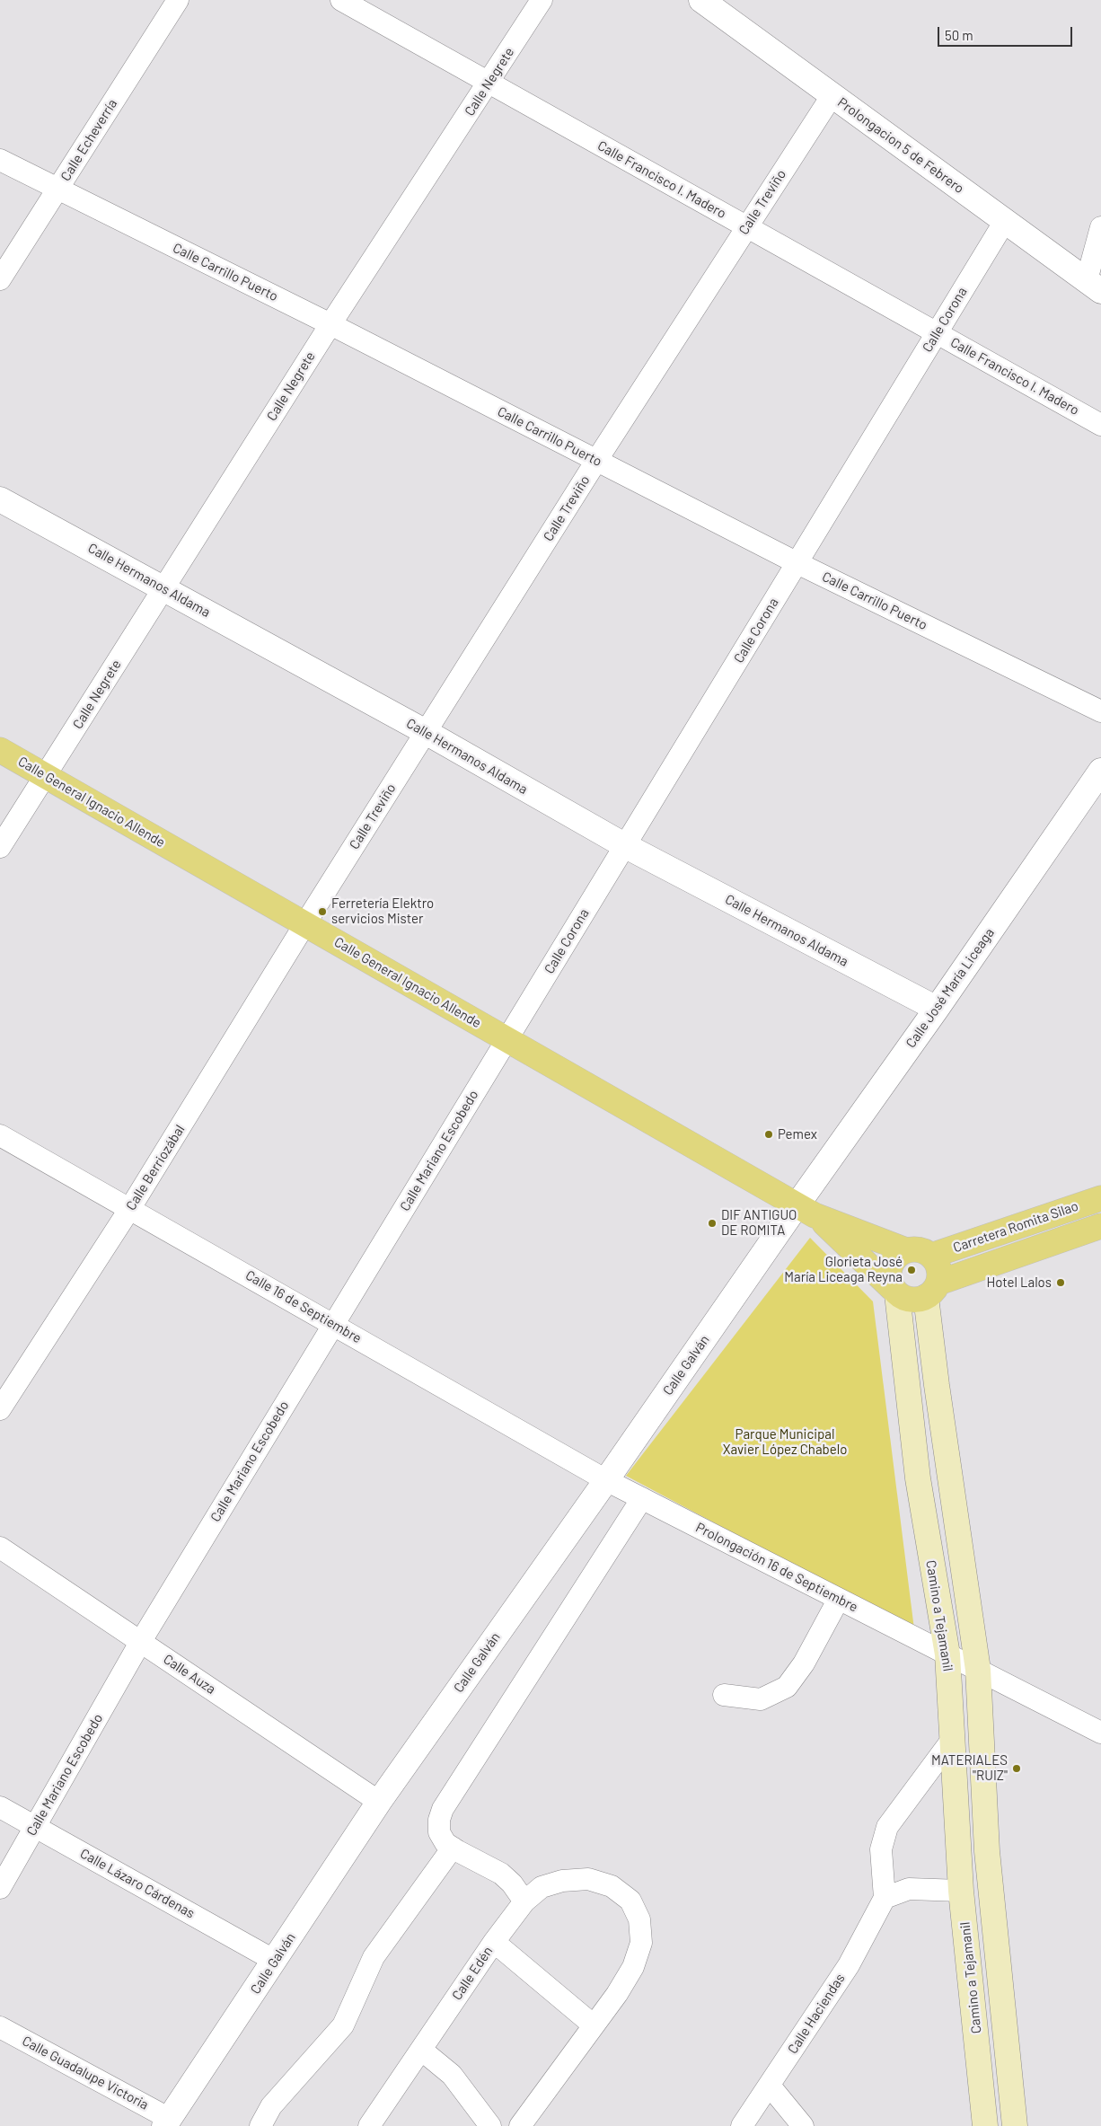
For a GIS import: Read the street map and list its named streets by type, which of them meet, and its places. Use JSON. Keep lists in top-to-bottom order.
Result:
{
  "streets": {
    "main road": ["Calle General Ignacio Allende", "Carretera Romita Silao", "Camino a Tejamanil"],
    "street": [
      "Calle Negrete",
      "Calle Echeverría",
      "Prolongacion 5 de Febrero",
      "Calle Francisco I. Madero",
      "Calle Treviño",
      "Calle Carrillo Puerto",
      "Calle Corona",
      "Calle Hermanos Aldama",
      "Calle José María Liceaga",
      "Calle Mariano Escobedo",
      "Calle Berriozábal",
      "Calle 16 de Septiembre",
      "Calle Galván",
      "Prolongación 16 de Septiembre",
      "Calle Auza",
      "Calle Lázaro Cárdenas",
      "Calle Edén",
      "Calle Haciendas",
      "Calle Guadalupe Victoria"
    ]
  },
  "crossings": [
    ["Calle Negrete", "Calle Francisco I. Madero"],
    ["Calle Negrete", "Calle Carrillo Puerto"],
    ["Calle Negrete", "Calle Hermanos Aldama"],
    ["Calle Negrete", "Calle General Ignacio Allende"],
    ["Calle Echeverría", "Calle Carrillo Puerto"],
    ["Prolongacion 5 de Febrero", "Calle Treviño"],
    ["Prolongacion 5 de Febrero", "Calle Corona"],
    ["Calle Francisco I. Madero", "Calle Treviño"],
    ["Calle Francisco I. Madero", "Calle Corona"],
    ["Calle Treviño", "Calle Carrillo Puerto"],
    ["Calle Treviño", "Calle Hermanos Aldama"],
    ["Calle Treviño", "Calle General Ignacio Allende"],
    ["Calle Treviño", "Calle Berriozábal"],
    ["Calle Carrillo Puerto", "Calle Corona"],
    ["Calle Corona", "Calle Hermanos Aldama"],
    ["Calle Corona", "Calle General Ignacio Allende"],
    ["Calle Corona", "Calle Mariano Escobedo"],
    ["Calle Hermanos Aldama", "Calle José María Liceaga"],
    ["Calle General Ignacio Allende", "Calle José María Liceaga"],
    ["Calle General Ignacio Allende", "Calle Mariano Escobedo"],
    ["Calle General Ignacio Allende", "Calle Berriozábal"],
    ["Calle General Ignacio Allende", "Carretera Romita Silao"],
    ["Calle General Ignacio Allende", "Calle Galván"],
    ["Calle General Ignacio Allende", "Camino a Tejamanil"],
    ["Calle José María Liceaga", "Calle Galván"],
    ["Calle Mariano Escobedo", "Calle 16 de Septiembre"],
    ["Calle Mariano Escobedo", "Calle Auza"],
    ["Calle Mariano Escobedo", "Calle Lázaro Cárdenas"],
    ["Calle Berriozábal", "Calle 16 de Septiembre"],
    ["Carretera Romita Silao", "Camino a Tejamanil"],
    ["Calle 16 de Septiembre", "Calle Galván"],
    ["Calle 16 de Septiembre", "Prolongación 16 de Septiembre"],
    ["Calle Galván", "Prolongación 16 de Septiembre"],
    ["Calle Galván", "Calle Auza"],
    ["Calle Galván", "Calle Lázaro Cárdenas"],
    ["Calle Galván", "Calle Guadalupe Victoria"],
    ["Prolongación 16 de Septiembre", "Camino a Tejamanil"]
  ],
  "parks": ["Parque Municipal Xavier López Chabelo"],
  "places": [
    "Ferretería Elektro servicios Mister",
    "Pemex",
    "DIF ANTIGUO DE ROMITA",
    "Glorieta José María Liceaga Reyna",
    "Hotel Lalos",
    "MATERIALES \"RUIZ\""
  ],
  "scale_bar": "50 m"
}
